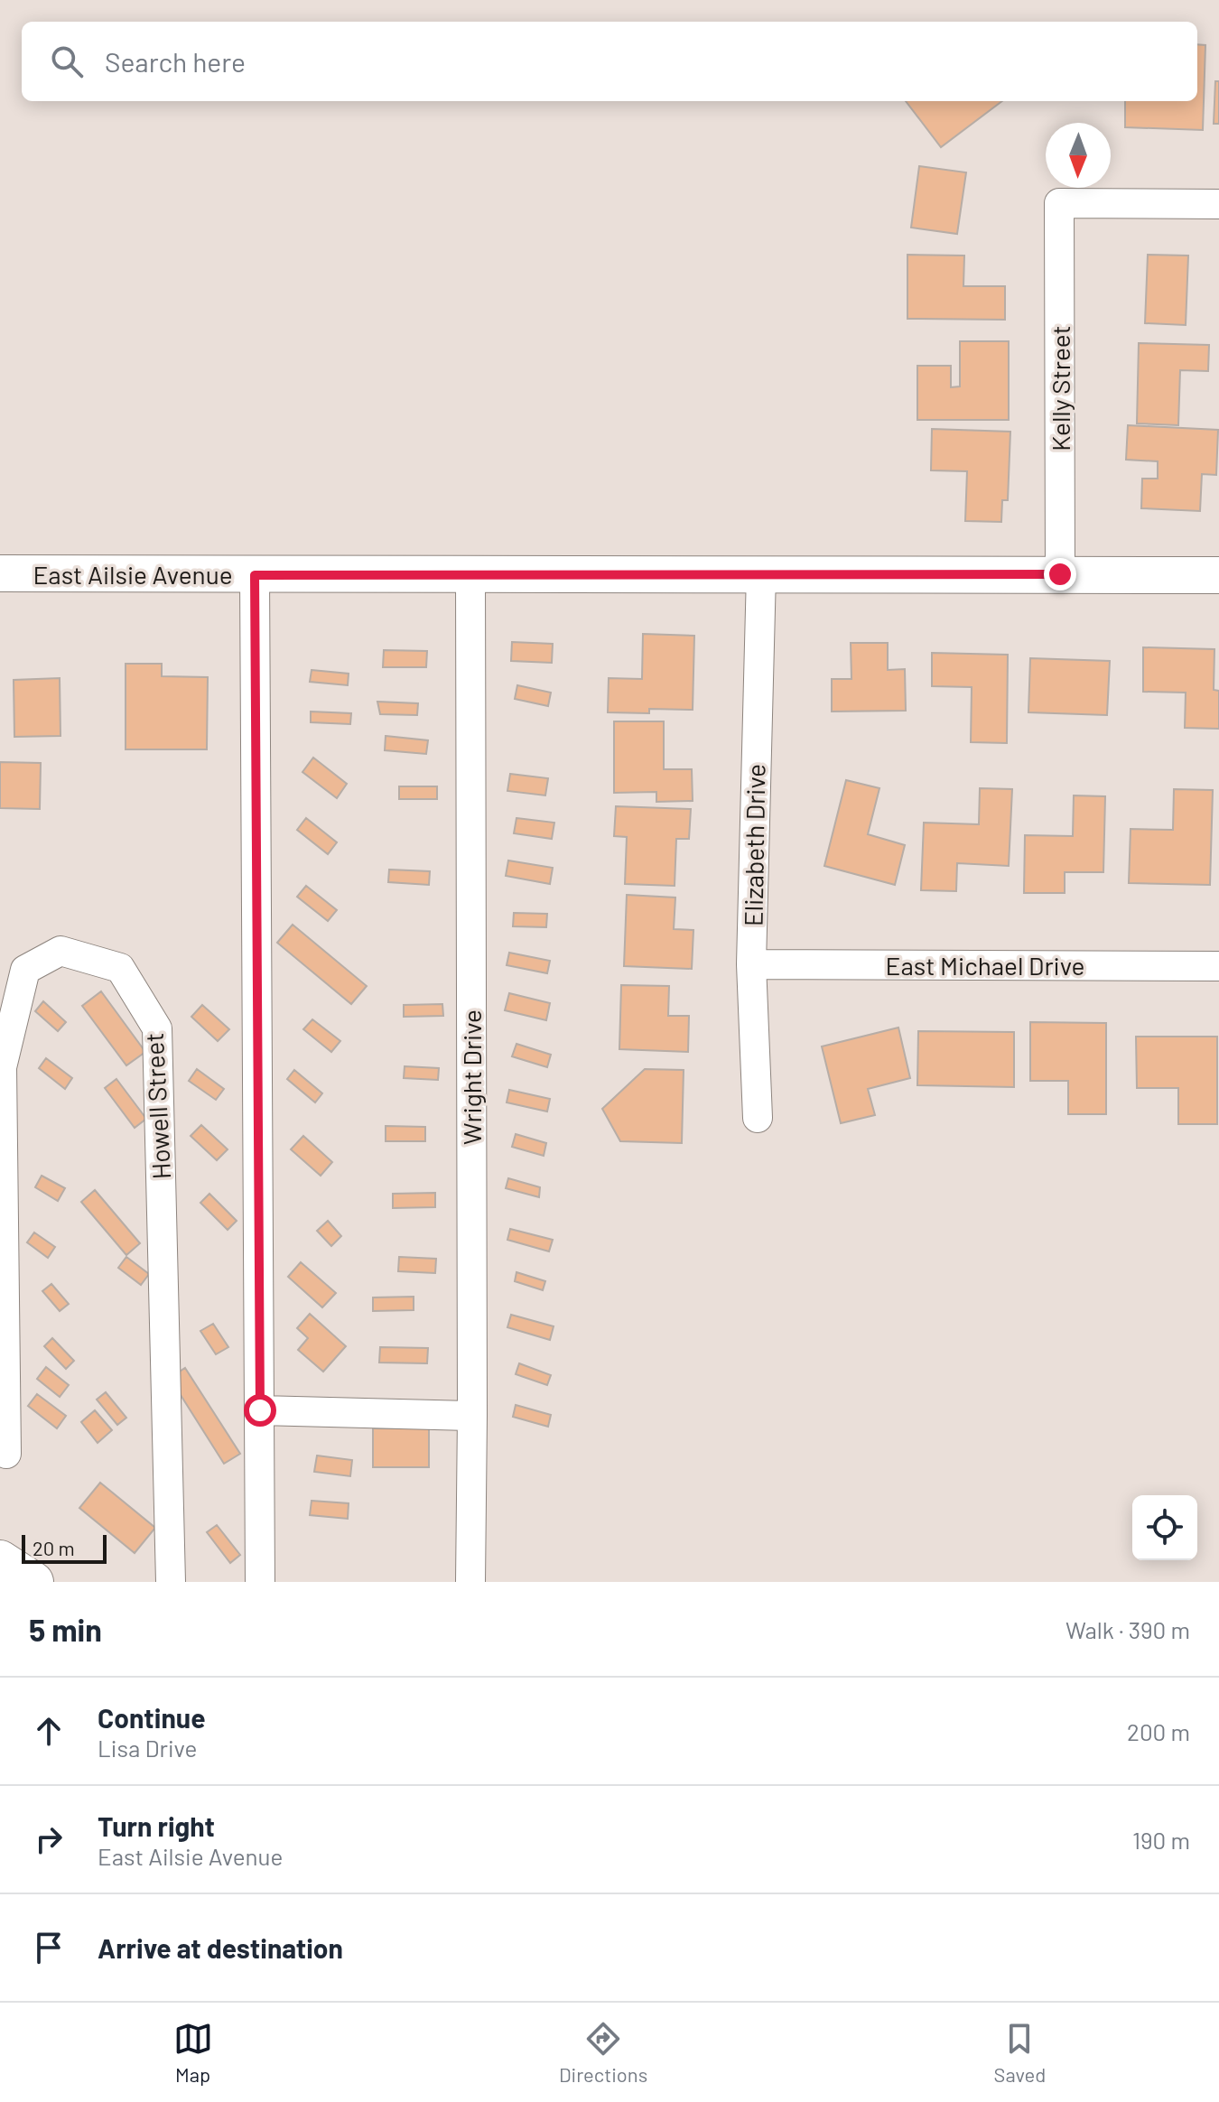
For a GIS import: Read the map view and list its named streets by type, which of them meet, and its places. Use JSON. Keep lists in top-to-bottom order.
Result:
{
  "streets": {
    "street": [
      "Kelly Street",
      "East Ailsie Avenue",
      "Elizabeth Drive",
      "East Michael Drive",
      "Wright Drive",
      "Howell Street"
    ]
  },
  "crossings": [
    ["Kelly Street", "East Ailsie Avenue"],
    ["East Ailsie Avenue", "Elizabeth Drive"],
    ["East Ailsie Avenue", "Wright Drive"],
    ["Elizabeth Drive", "East Michael Drive"]
  ],
  "scale_bar": "20 m",
  "north": "bottom",
  "page": {
    "search": "Search here",
    "scale": "20 m",
    "heading": ["5 min", "Walk · 390 m"],
    "list": [
      ["Continue", "Lisa Drive", "200 m"],
      ["Turn right", "East Ailsie Avenue", "190 m"],
      "Arrive at destination"
    ],
    "nav": ["Map", "Directions", "Saved"]
  }
}
